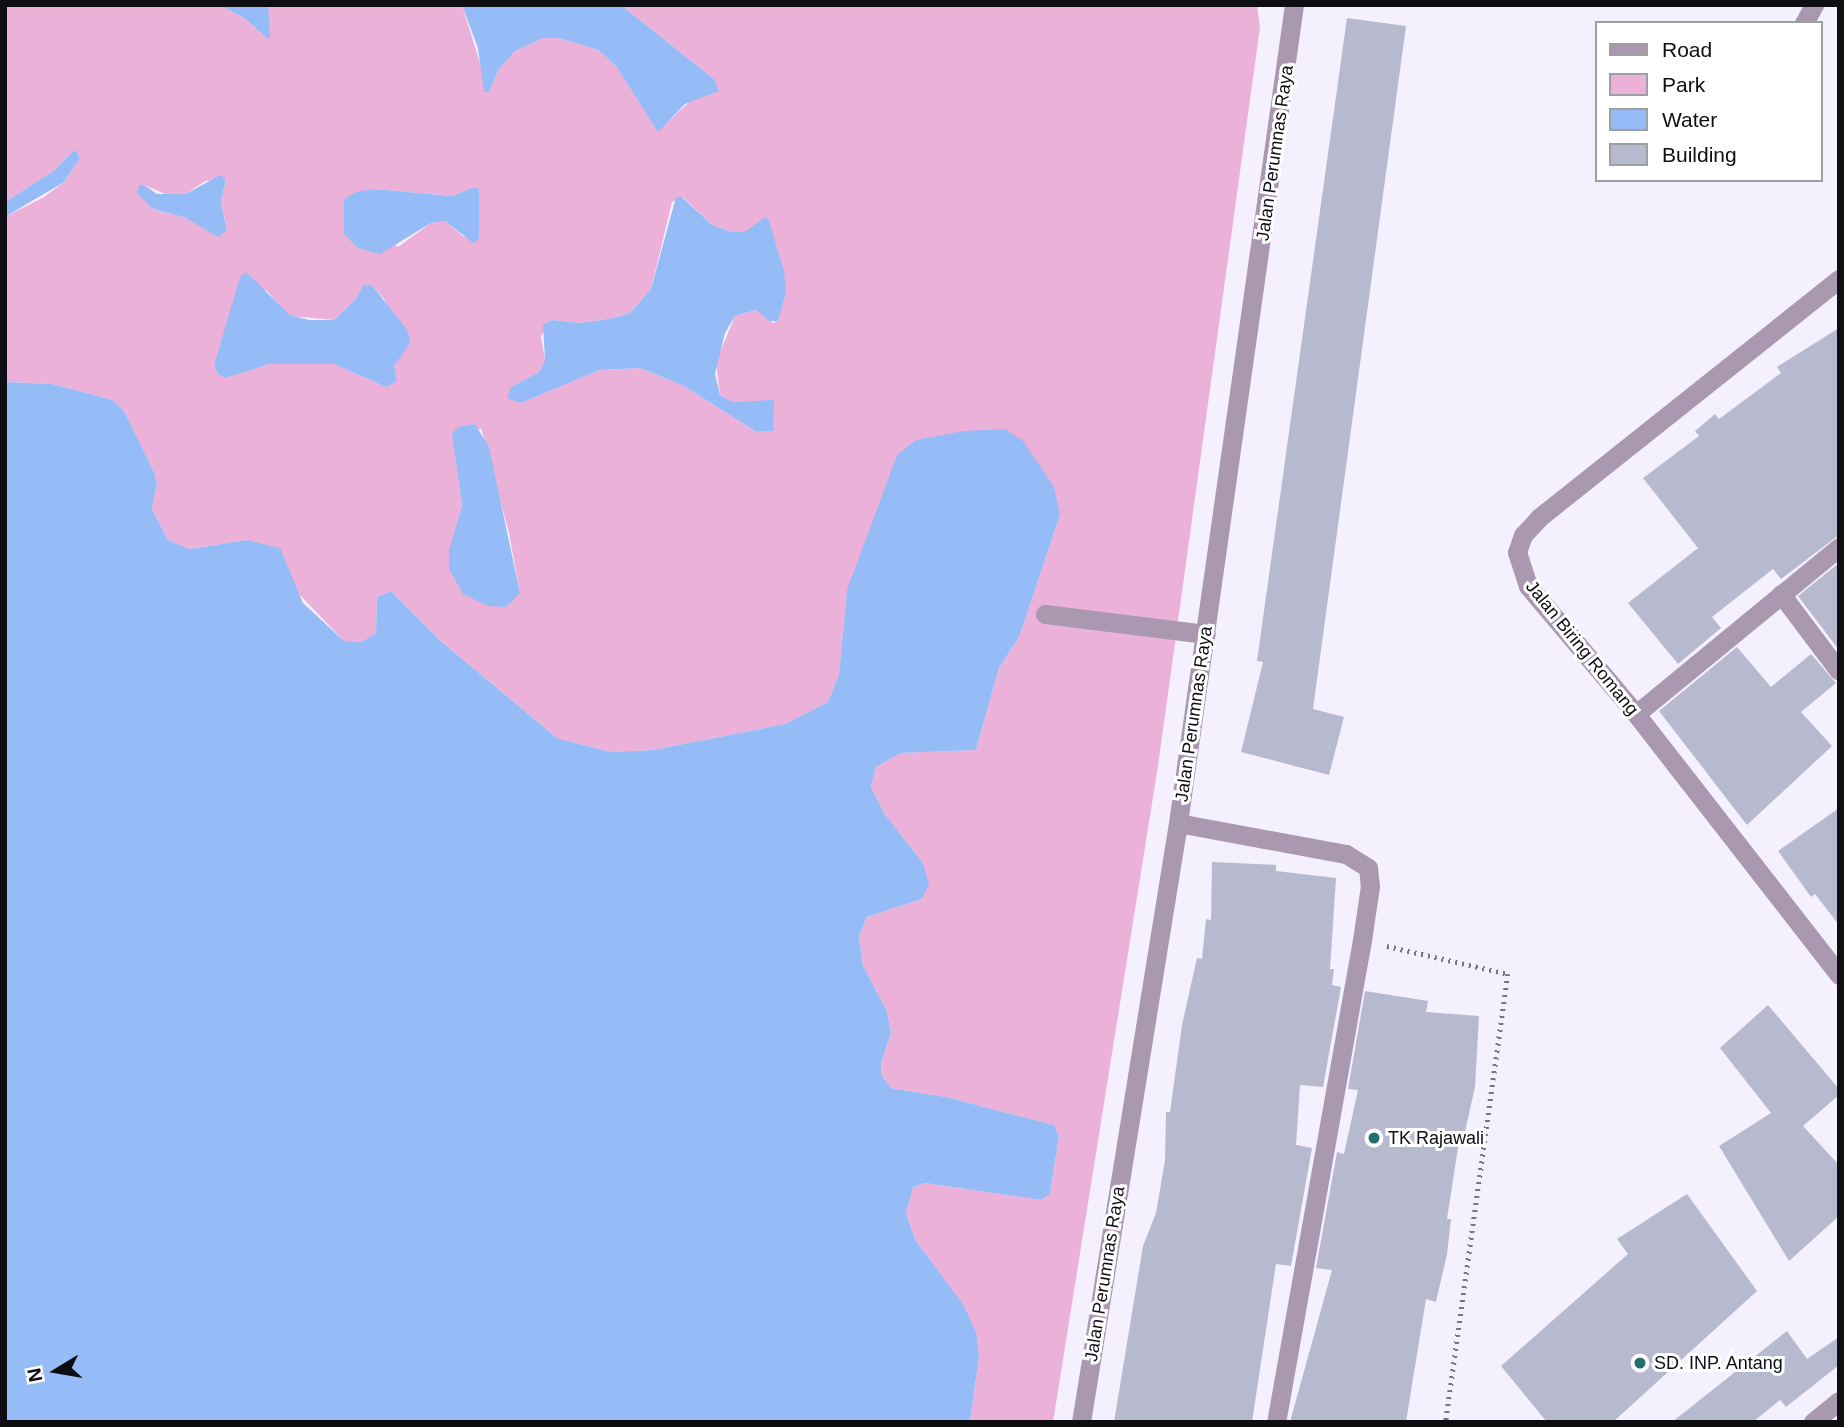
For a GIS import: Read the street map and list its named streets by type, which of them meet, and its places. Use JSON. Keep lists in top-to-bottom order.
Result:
{
  "streets": {
    "street": ["Jalan Perumnas Raya", "Jalan Biring Romang"]
  },
  "places": ["TK Rajawali", "SD. INP. Antang"],
  "legend": [
    "Road",
    "Park",
    "Water",
    "Building"
  ],
  "north": "left"
}
